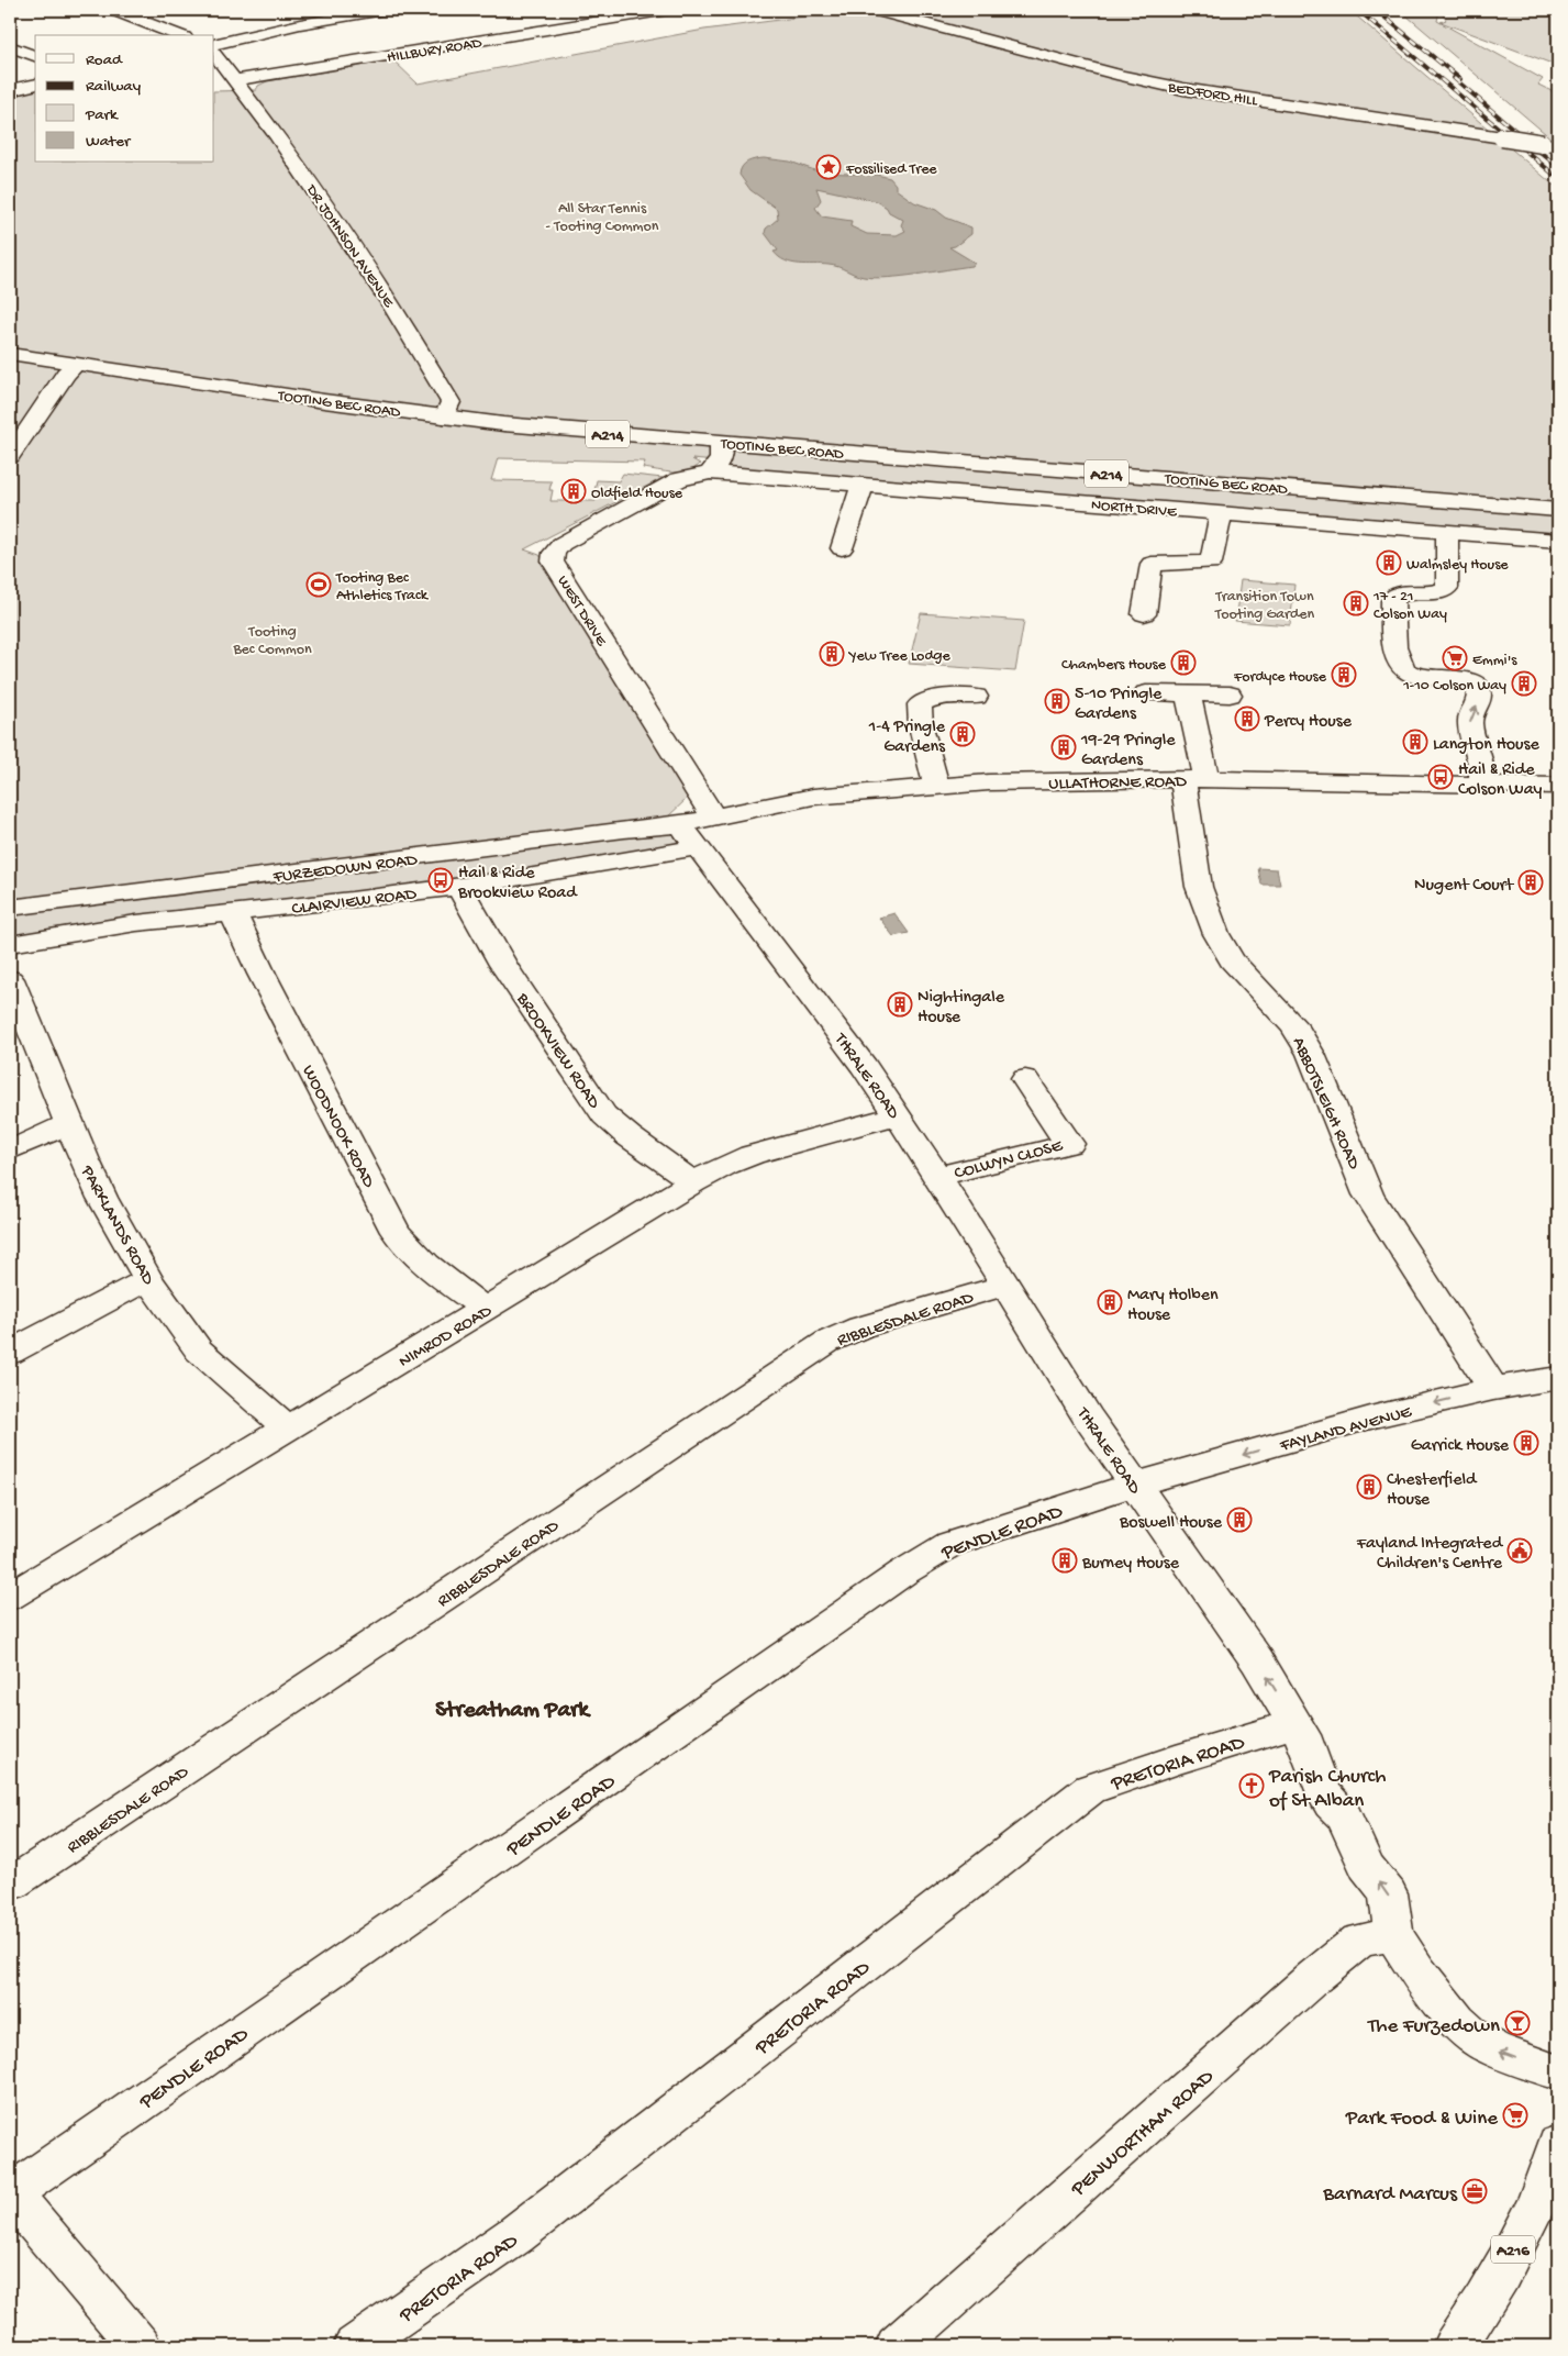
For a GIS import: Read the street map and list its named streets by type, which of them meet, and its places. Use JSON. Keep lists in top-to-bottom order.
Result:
{
  "streets": {
    "main road": [
      "HILLBURY ROAD",
      "BEDFORD HILL",
      "DR JOHNSON AVENUE",
      "TOOTING BEC ROAD",
      "A214",
      "NORTH DRIVE",
      "WEST DRIVE",
      "ULLATHORNE ROAD",
      "FURZEDOWN ROAD",
      "CLAIRVIEW ROAD",
      "BROOKVIEW ROAD",
      "THRALE ROAD",
      "ABBOTSLEIGH ROAD",
      "WOODNOOK ROAD",
      "COLWYN CLOSE",
      "PARKLANDS ROAD",
      "RIBBLESDALE ROAD",
      "NIMROD ROAD",
      "FAYLAND AVENUE",
      "PENDLE ROAD",
      "PRETORIA ROAD",
      "PENWORTHAM ROAD",
      "A216"
    ]
  },
  "crossings": [
    ["HILLBURY ROAD", "DR JOHNSON AVENUE"],
    ["DR JOHNSON AVENUE", "TOOTING BEC ROAD"],
    ["NORTH DRIVE", "WEST DRIVE"],
    ["WEST DRIVE", "ULLATHORNE ROAD"],
    ["ULLATHORNE ROAD", "FURZEDOWN ROAD"],
    ["ULLATHORNE ROAD", "CLAIRVIEW ROAD"],
    ["ULLATHORNE ROAD", "THRALE ROAD"],
    ["ULLATHORNE ROAD", "ABBOTSLEIGH ROAD"],
    ["FURZEDOWN ROAD", "CLAIRVIEW ROAD"],
    ["FURZEDOWN ROAD", "THRALE ROAD"],
    ["CLAIRVIEW ROAD", "BROOKVIEW ROAD"],
    ["CLAIRVIEW ROAD", "THRALE ROAD"],
    ["CLAIRVIEW ROAD", "WOODNOOK ROAD"],
    ["BROOKVIEW ROAD", "NIMROD ROAD"],
    ["THRALE ROAD", "COLWYN CLOSE"],
    ["THRALE ROAD", "RIBBLESDALE ROAD"],
    ["THRALE ROAD", "NIMROD ROAD"],
    ["THRALE ROAD", "FAYLAND AVENUE"],
    ["THRALE ROAD", "PENDLE ROAD"],
    ["THRALE ROAD", "PRETORIA ROAD"],
    ["THRALE ROAD", "PENWORTHAM ROAD"],
    ["ABBOTSLEIGH ROAD", "FAYLAND AVENUE"],
    ["WOODNOOK ROAD", "NIMROD ROAD"],
    ["PARKLANDS ROAD", "NIMROD ROAD"],
    ["FAYLAND AVENUE", "PENDLE ROAD"]
  ],
  "one_way": ["THRALE ROAD", "FAYLAND AVENUE"],
  "districts": ["Streatham Park"],
  "parks": ["All Star Tennis - Tooting Common", "Transition Town Tooting Garden", "Tooting Bec Common"],
  "places": {
    "place": ["Fossilised Tree"],
    "building": [
      "Oldfield House",
      "Walmsley House",
      "17 - 21 Colson Way",
      "Yew Tree Lodge",
      "Chambers House",
      "Fordyce House",
      "1-10 Colson Way",
      "5-10 Pringle Gardens",
      "Percy House",
      "1-4 Pringle Gardens",
      "Langton House",
      "19-29 Pringle Gardens",
      "Nugent Court",
      "Nightingale House",
      "Mary Holben House",
      "Garrick House",
      "Chesterfield House",
      "Boswell House",
      "Burney House"
    ],
    "sports": ["Tooting Bec Athletics Track"],
    "supermarket": ["Emmi's", "Park Food & Wine"],
    "bus stop": ["Hail & Ride Colson Way", "Hail & Ride Brookview Road"],
    "public building": ["Fayland Integrated Children's Centre"],
    "church": ["Parish Church of St Alban"],
    "bar": ["The Furzedown"],
    "office": ["Barnard Marcus"]
  },
  "legend": [
    "Road",
    "Railway",
    "Park",
    "Water"
  ]
}
